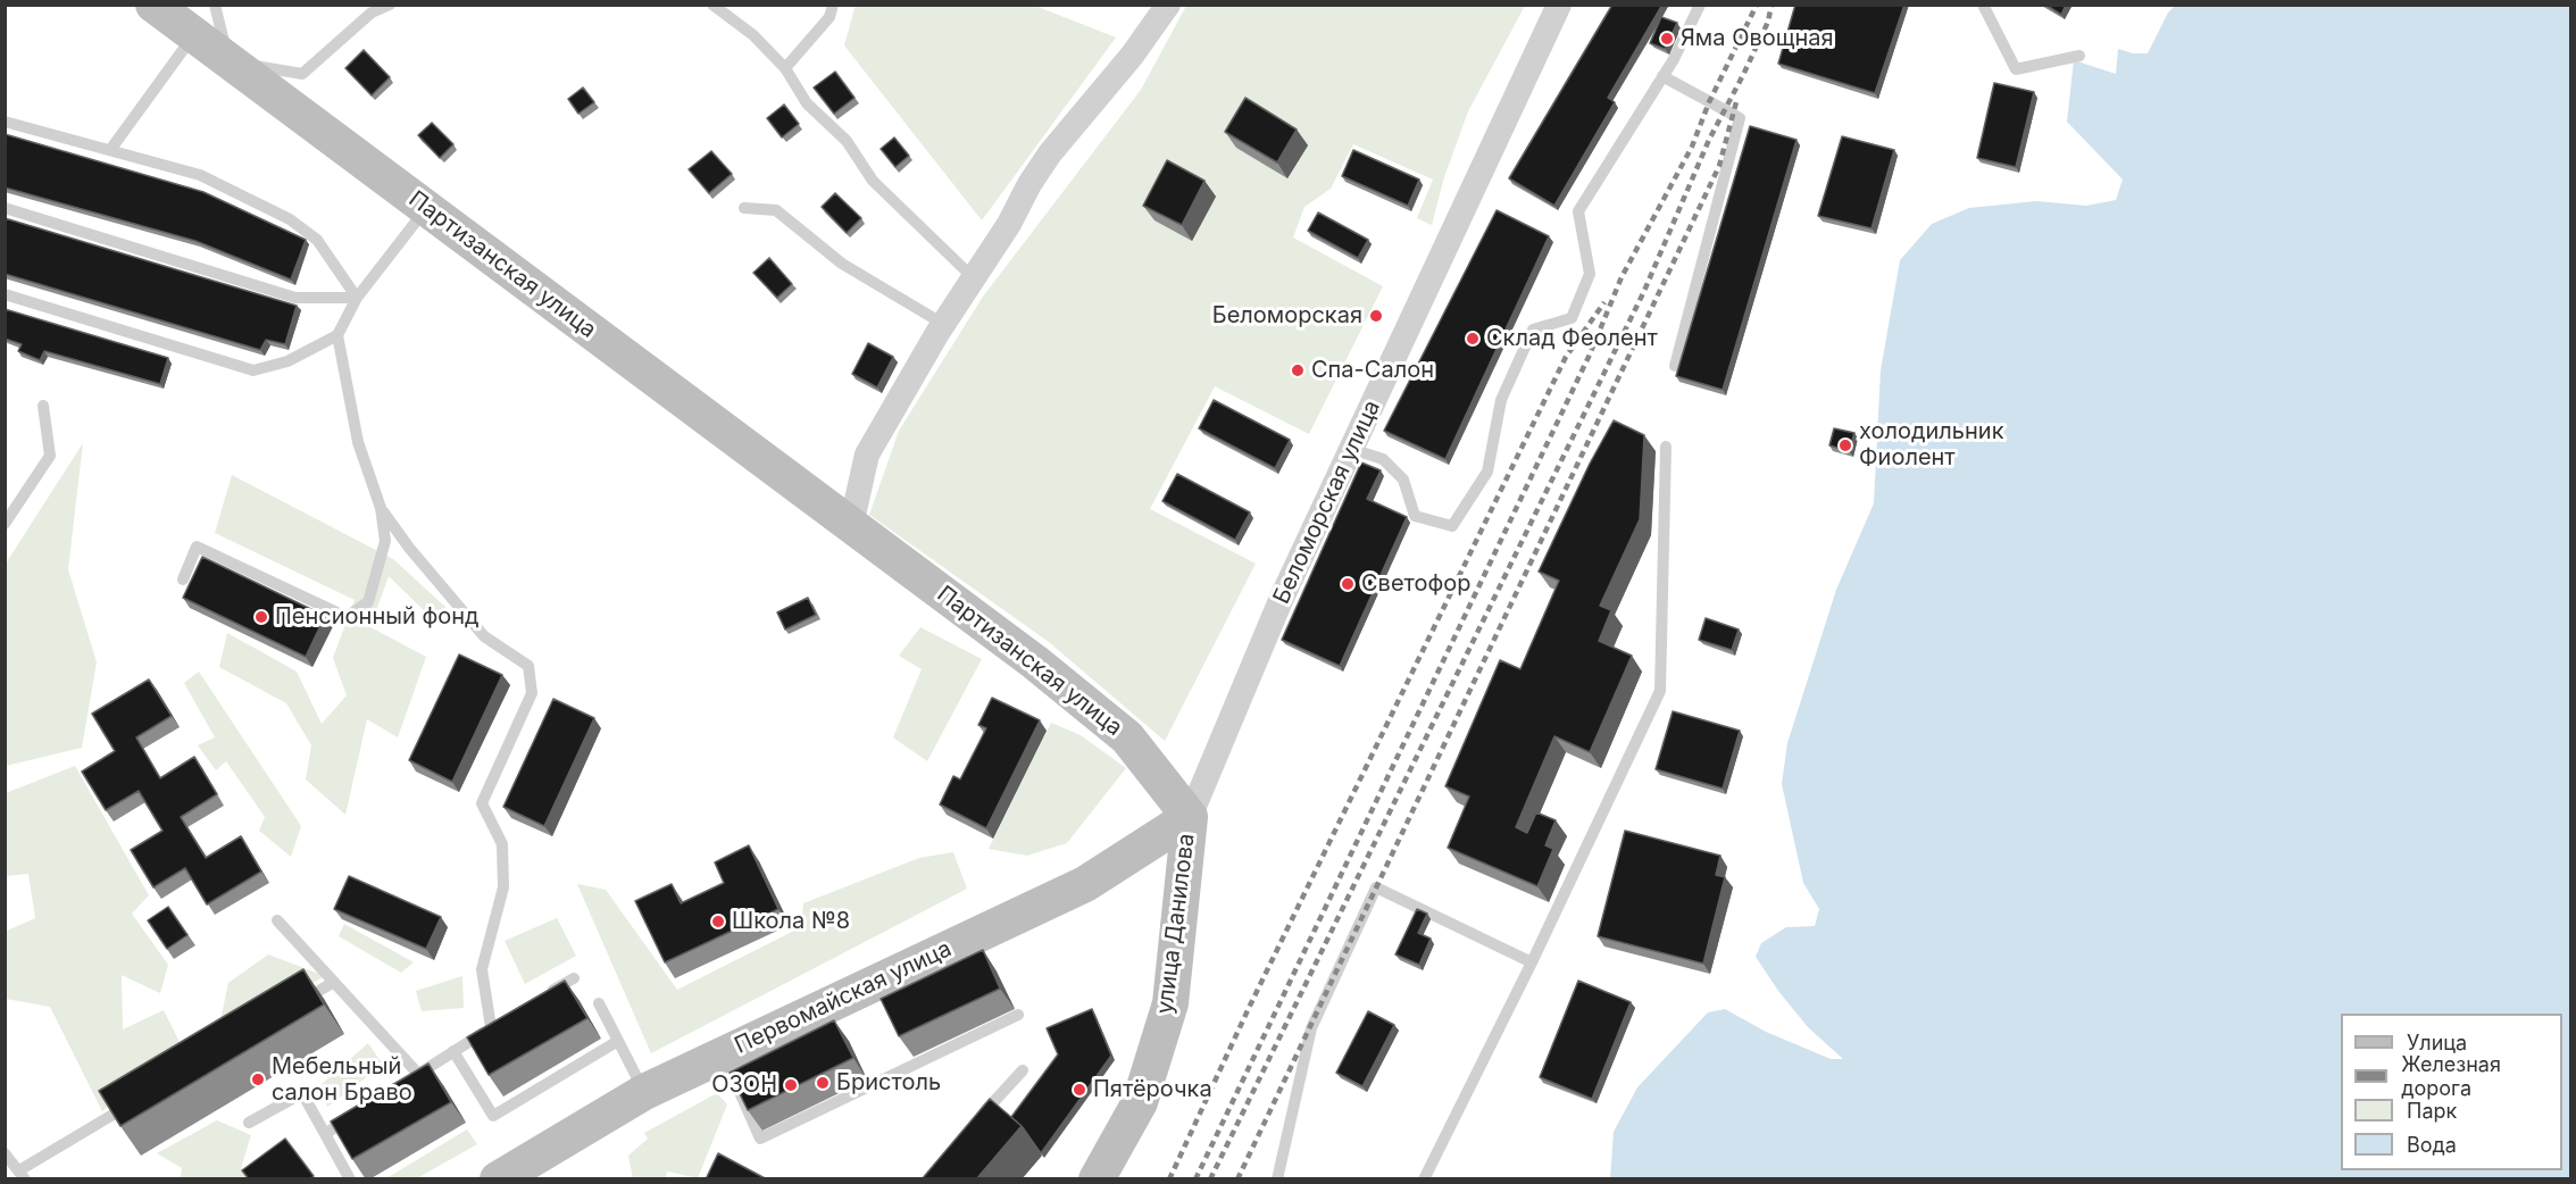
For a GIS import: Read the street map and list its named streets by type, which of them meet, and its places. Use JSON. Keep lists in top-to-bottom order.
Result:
{
  "streets": {
    "main road": ["Партизанская улица", "улица Данилова", "Первомайская улица"],
    "street": ["Беломорская улица"]
  },
  "crossings": [
    ["Партизанская улица", "Беломорская улица"],
    ["Партизанская улица", "улица Данилова"],
    ["Партизанская улица", "Первомайская улица"],
    ["Беломорская улица", "улица Данилова"],
    ["Беломорская улица", "Первомайская улица"],
    ["улица Данилова", "Первомайская улица"]
  ],
  "places": [
    "Яма Овощная",
    "Беломорская",
    "Склад Феолент",
    "Спа-Салон",
    "холодильник Фиолент",
    "Светофор",
    "Пенсионный фонд",
    "Школа №8",
    "Мебельный салон Браво",
    "Бристоль",
    "ОЗОН",
    "Пятёрочка"
  ],
  "legend": [
    "Улица",
    "Железная дорога",
    "Парк",
    "Вода"
  ]
}
